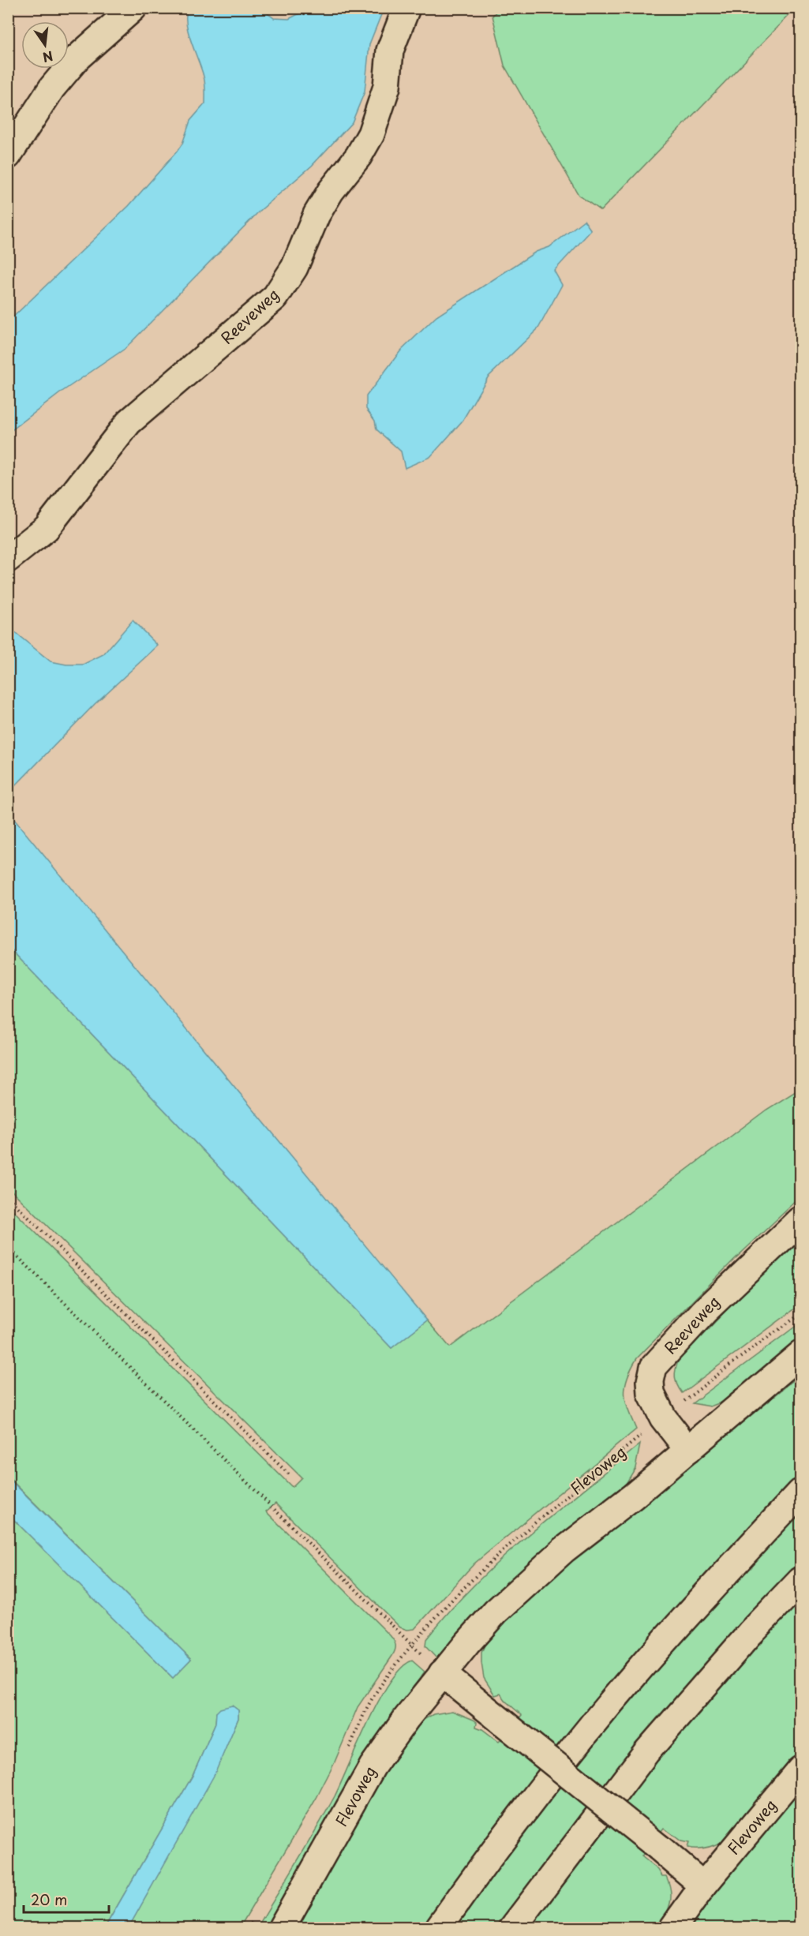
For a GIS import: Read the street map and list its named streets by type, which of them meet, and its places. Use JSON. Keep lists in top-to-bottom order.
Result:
{
  "streets": {
    "main road": ["Reeveweg", "Flevoweg"]
  },
  "crossings": [
    ["Reeveweg", "Flevoweg"]
  ],
  "scale_bar": "20 m",
  "north": "bottom"
}
